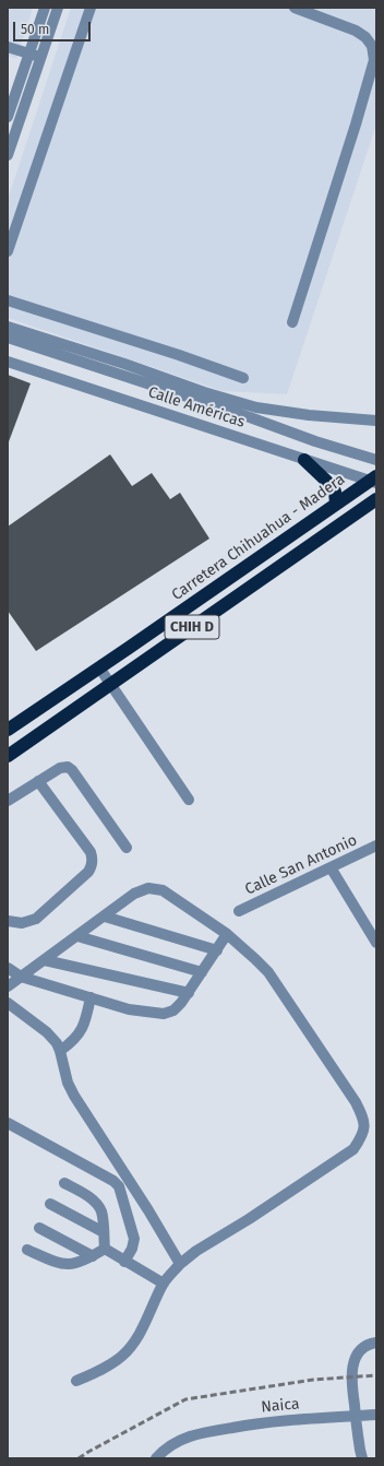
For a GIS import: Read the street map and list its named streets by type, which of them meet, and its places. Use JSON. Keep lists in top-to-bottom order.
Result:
{
  "streets": {
    "highway": ["Carretera Chihuahua - Madera", "CHIH D"],
    "street": ["Calle Américas", "Calle San Antonio", "Naica"]
  },
  "crossings": [
    ["Calle Américas", "Carretera Chihuahua - Madera"]
  ],
  "scale_bar": "50 m"
}
